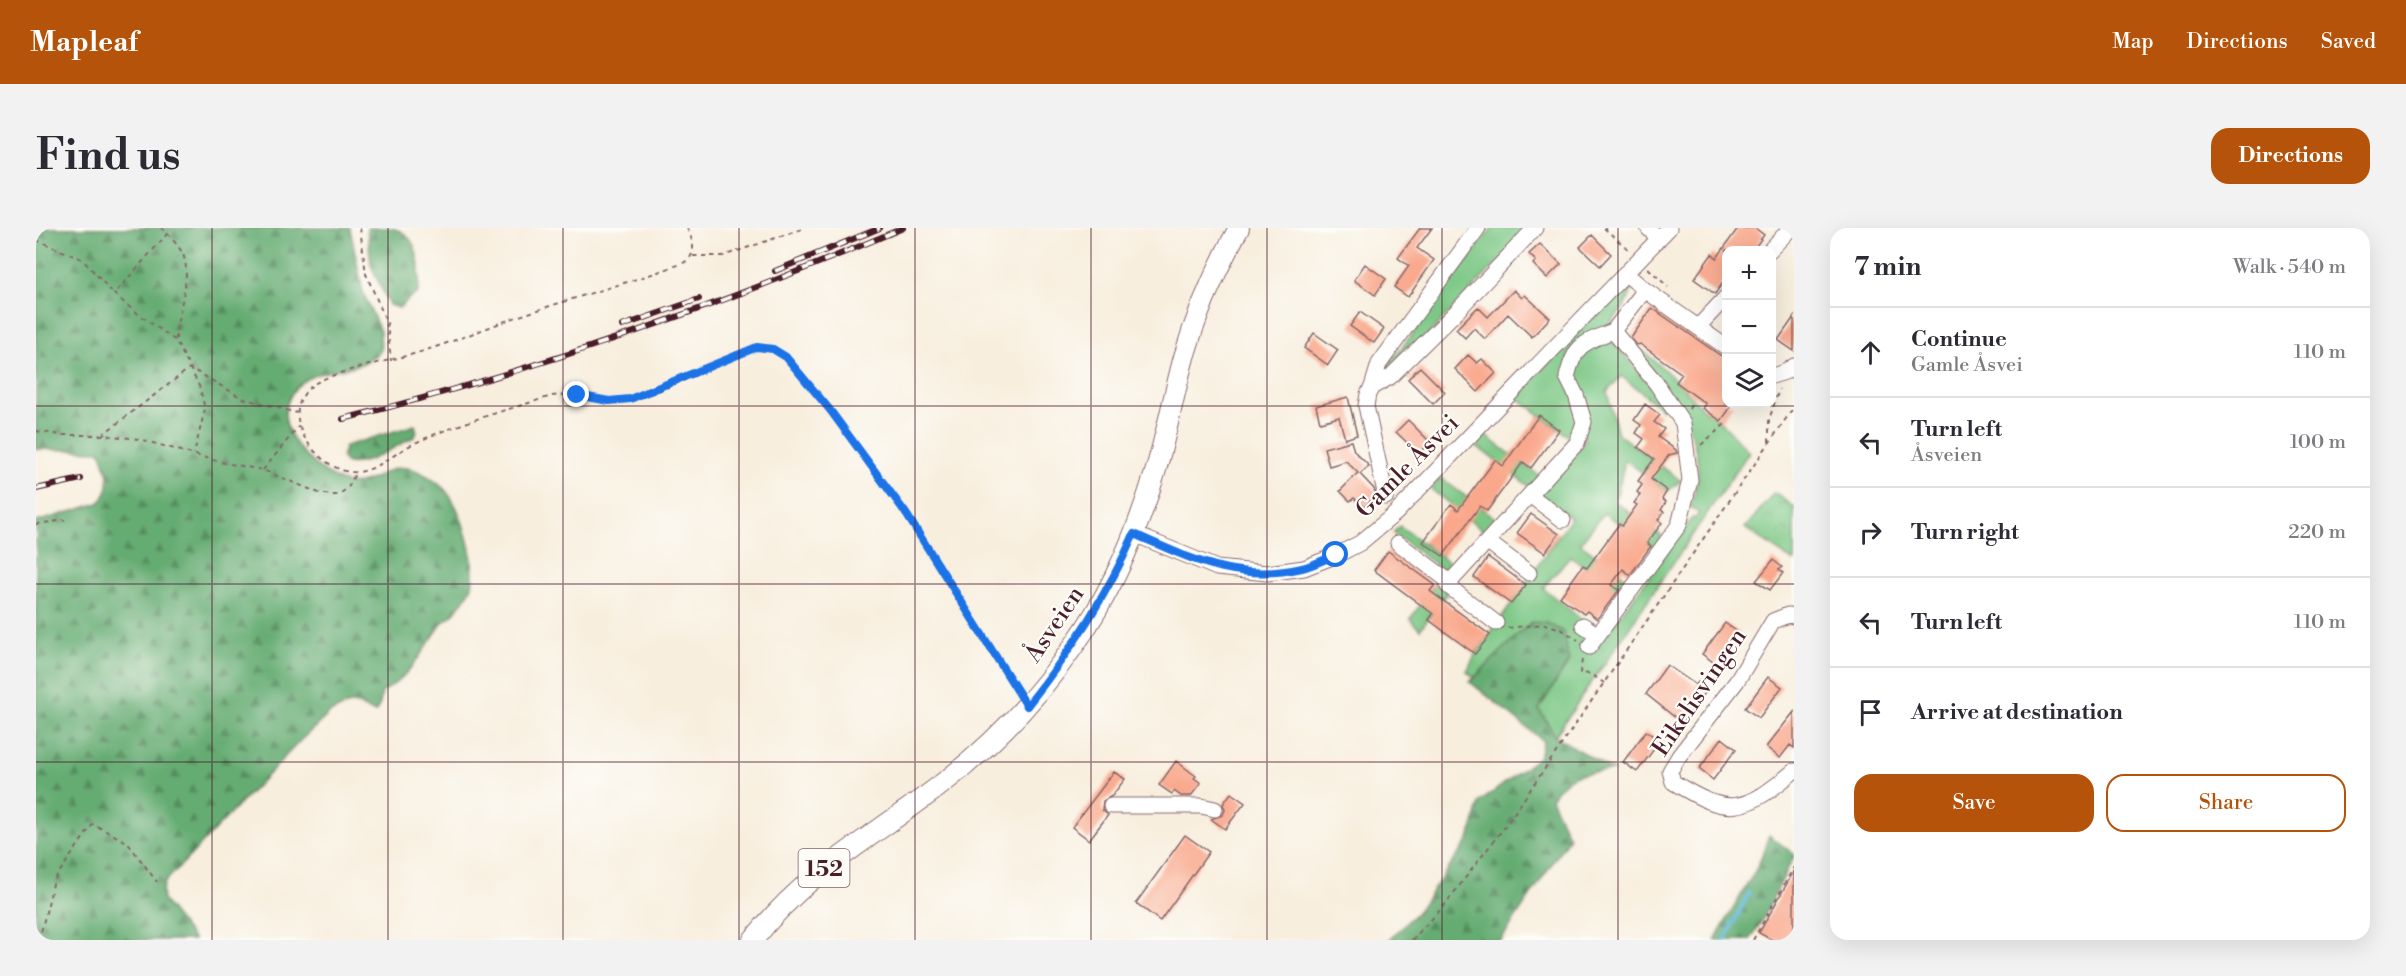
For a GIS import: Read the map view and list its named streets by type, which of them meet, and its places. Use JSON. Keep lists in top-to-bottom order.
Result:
{
  "streets": {
    "main road": ["Åsveien", "152"],
    "street": ["Gamle Åsvei", "Eikelisvingen"]
  },
  "crossings": [
    ["Gamle Åsvei", "Åsveien"]
  ],
  "page": {
    "header": "Mapleaf",
    "nav": ["Map", "Directions", "Saved"],
    "buttons": [
      "Directions",
      ["Save", "Share"]
    ],
    "title": "Find us",
    "heading": ["7 min", "Walk · 540 m"],
    "map_buttons": ["+", "−"],
    "list": [
      ["Continue", "Gamle Åsvei", "110 m"],
      ["Turn left", "Åsveien", "100 m"],
      ["Turn right", "220 m"],
      ["Turn left", "110 m"],
      "Arrive at destination"
    ]
  }
}
